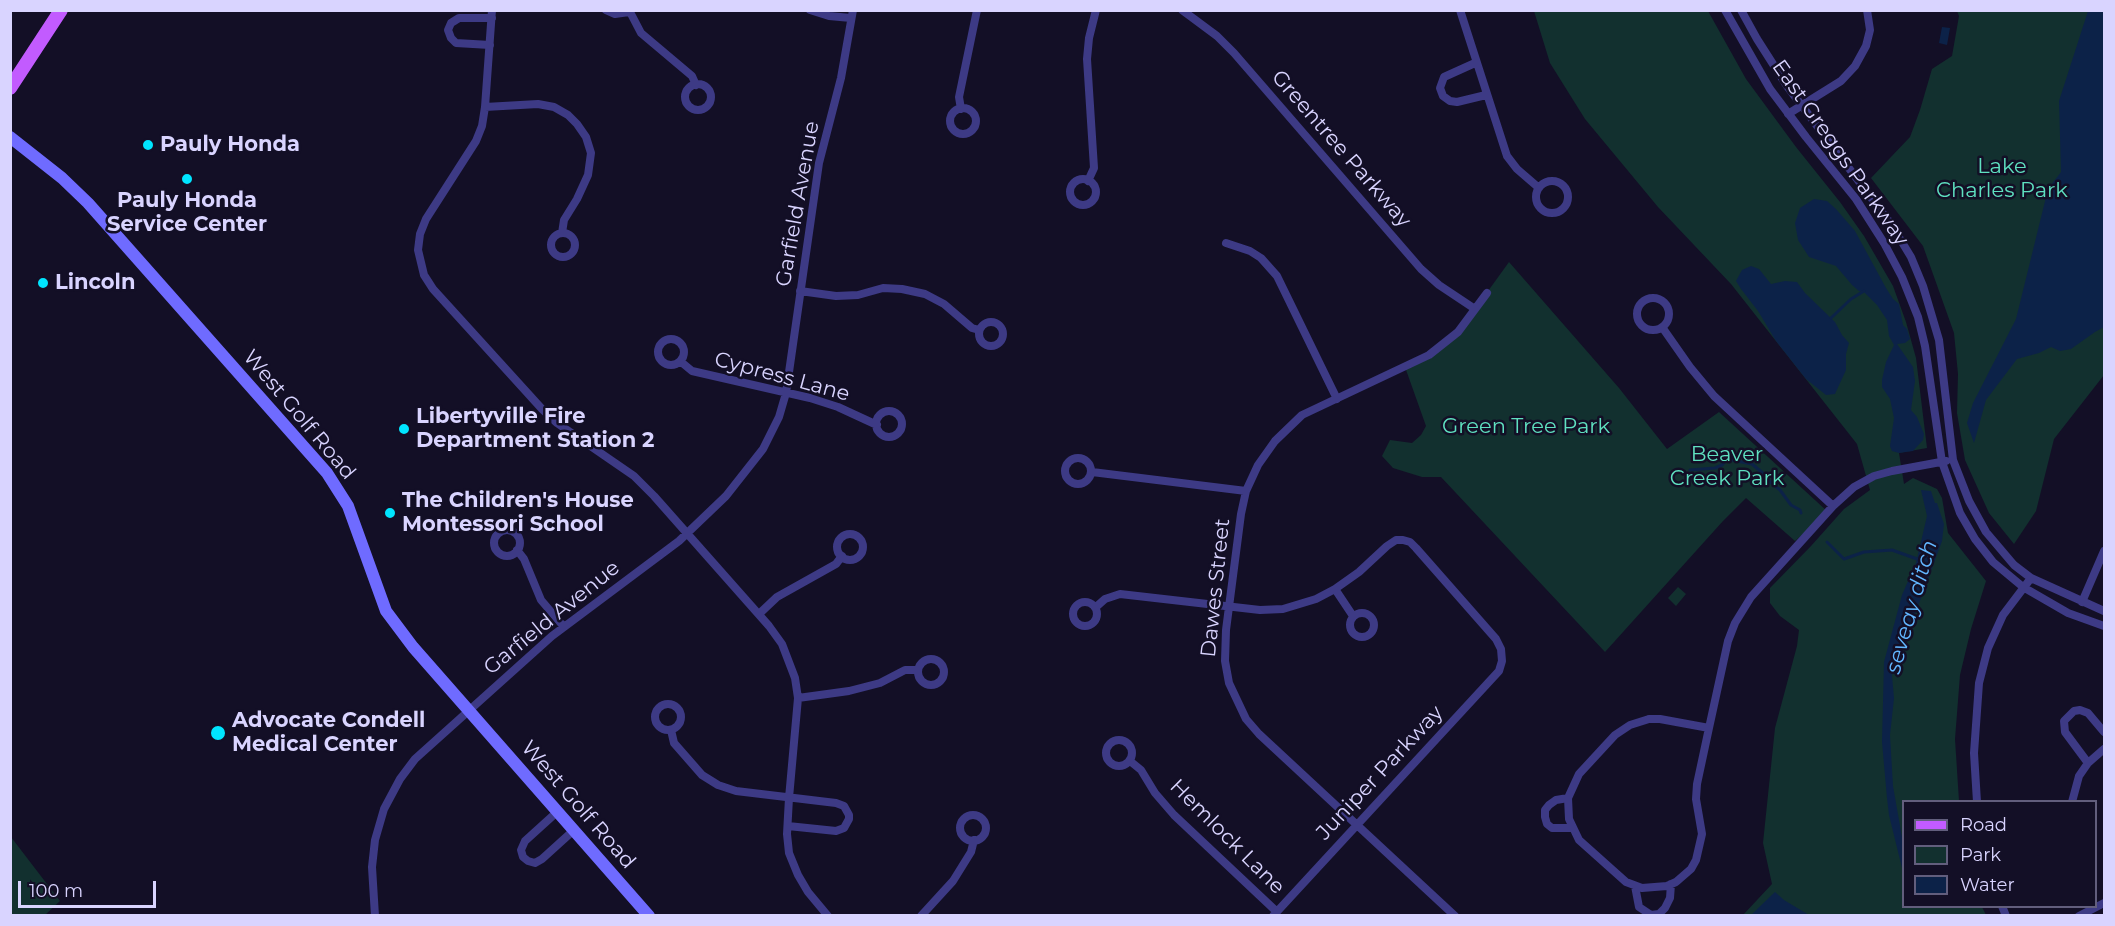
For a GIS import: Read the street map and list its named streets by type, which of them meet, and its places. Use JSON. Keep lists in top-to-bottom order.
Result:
{
  "streets": {
    "street": [
      "Greentree Parkway",
      "East Greggs Parkway",
      "Garfield Avenue",
      "Cypress Lane",
      "West Golf Road",
      "Dawes Street",
      "Juniper Parkway",
      "Hemlock Lane"
    ]
  },
  "crossings": [
    ["Greentree Parkway", "Dawes Street"],
    ["Garfield Avenue", "Cypress Lane"],
    ["Garfield Avenue", "West Golf Road"],
    ["Dawes Street", "Juniper Parkway"],
    ["Juniper Parkway", "Hemlock Lane"]
  ],
  "water": ["seveay ditch"],
  "parks": ["Lake Charles Park", "Green Tree Park", "Beaver Creek Park"],
  "places": [
    "Pauly Honda",
    "Pauly Honda Service Center",
    "Lincoln",
    "Libertyville Fire Department Station 2",
    "The Children's House Montessori School",
    "Advocate Condell Medical Center"
  ],
  "legend": ["Road", "Park", "Water"],
  "scale_bar": "100 m"
}
